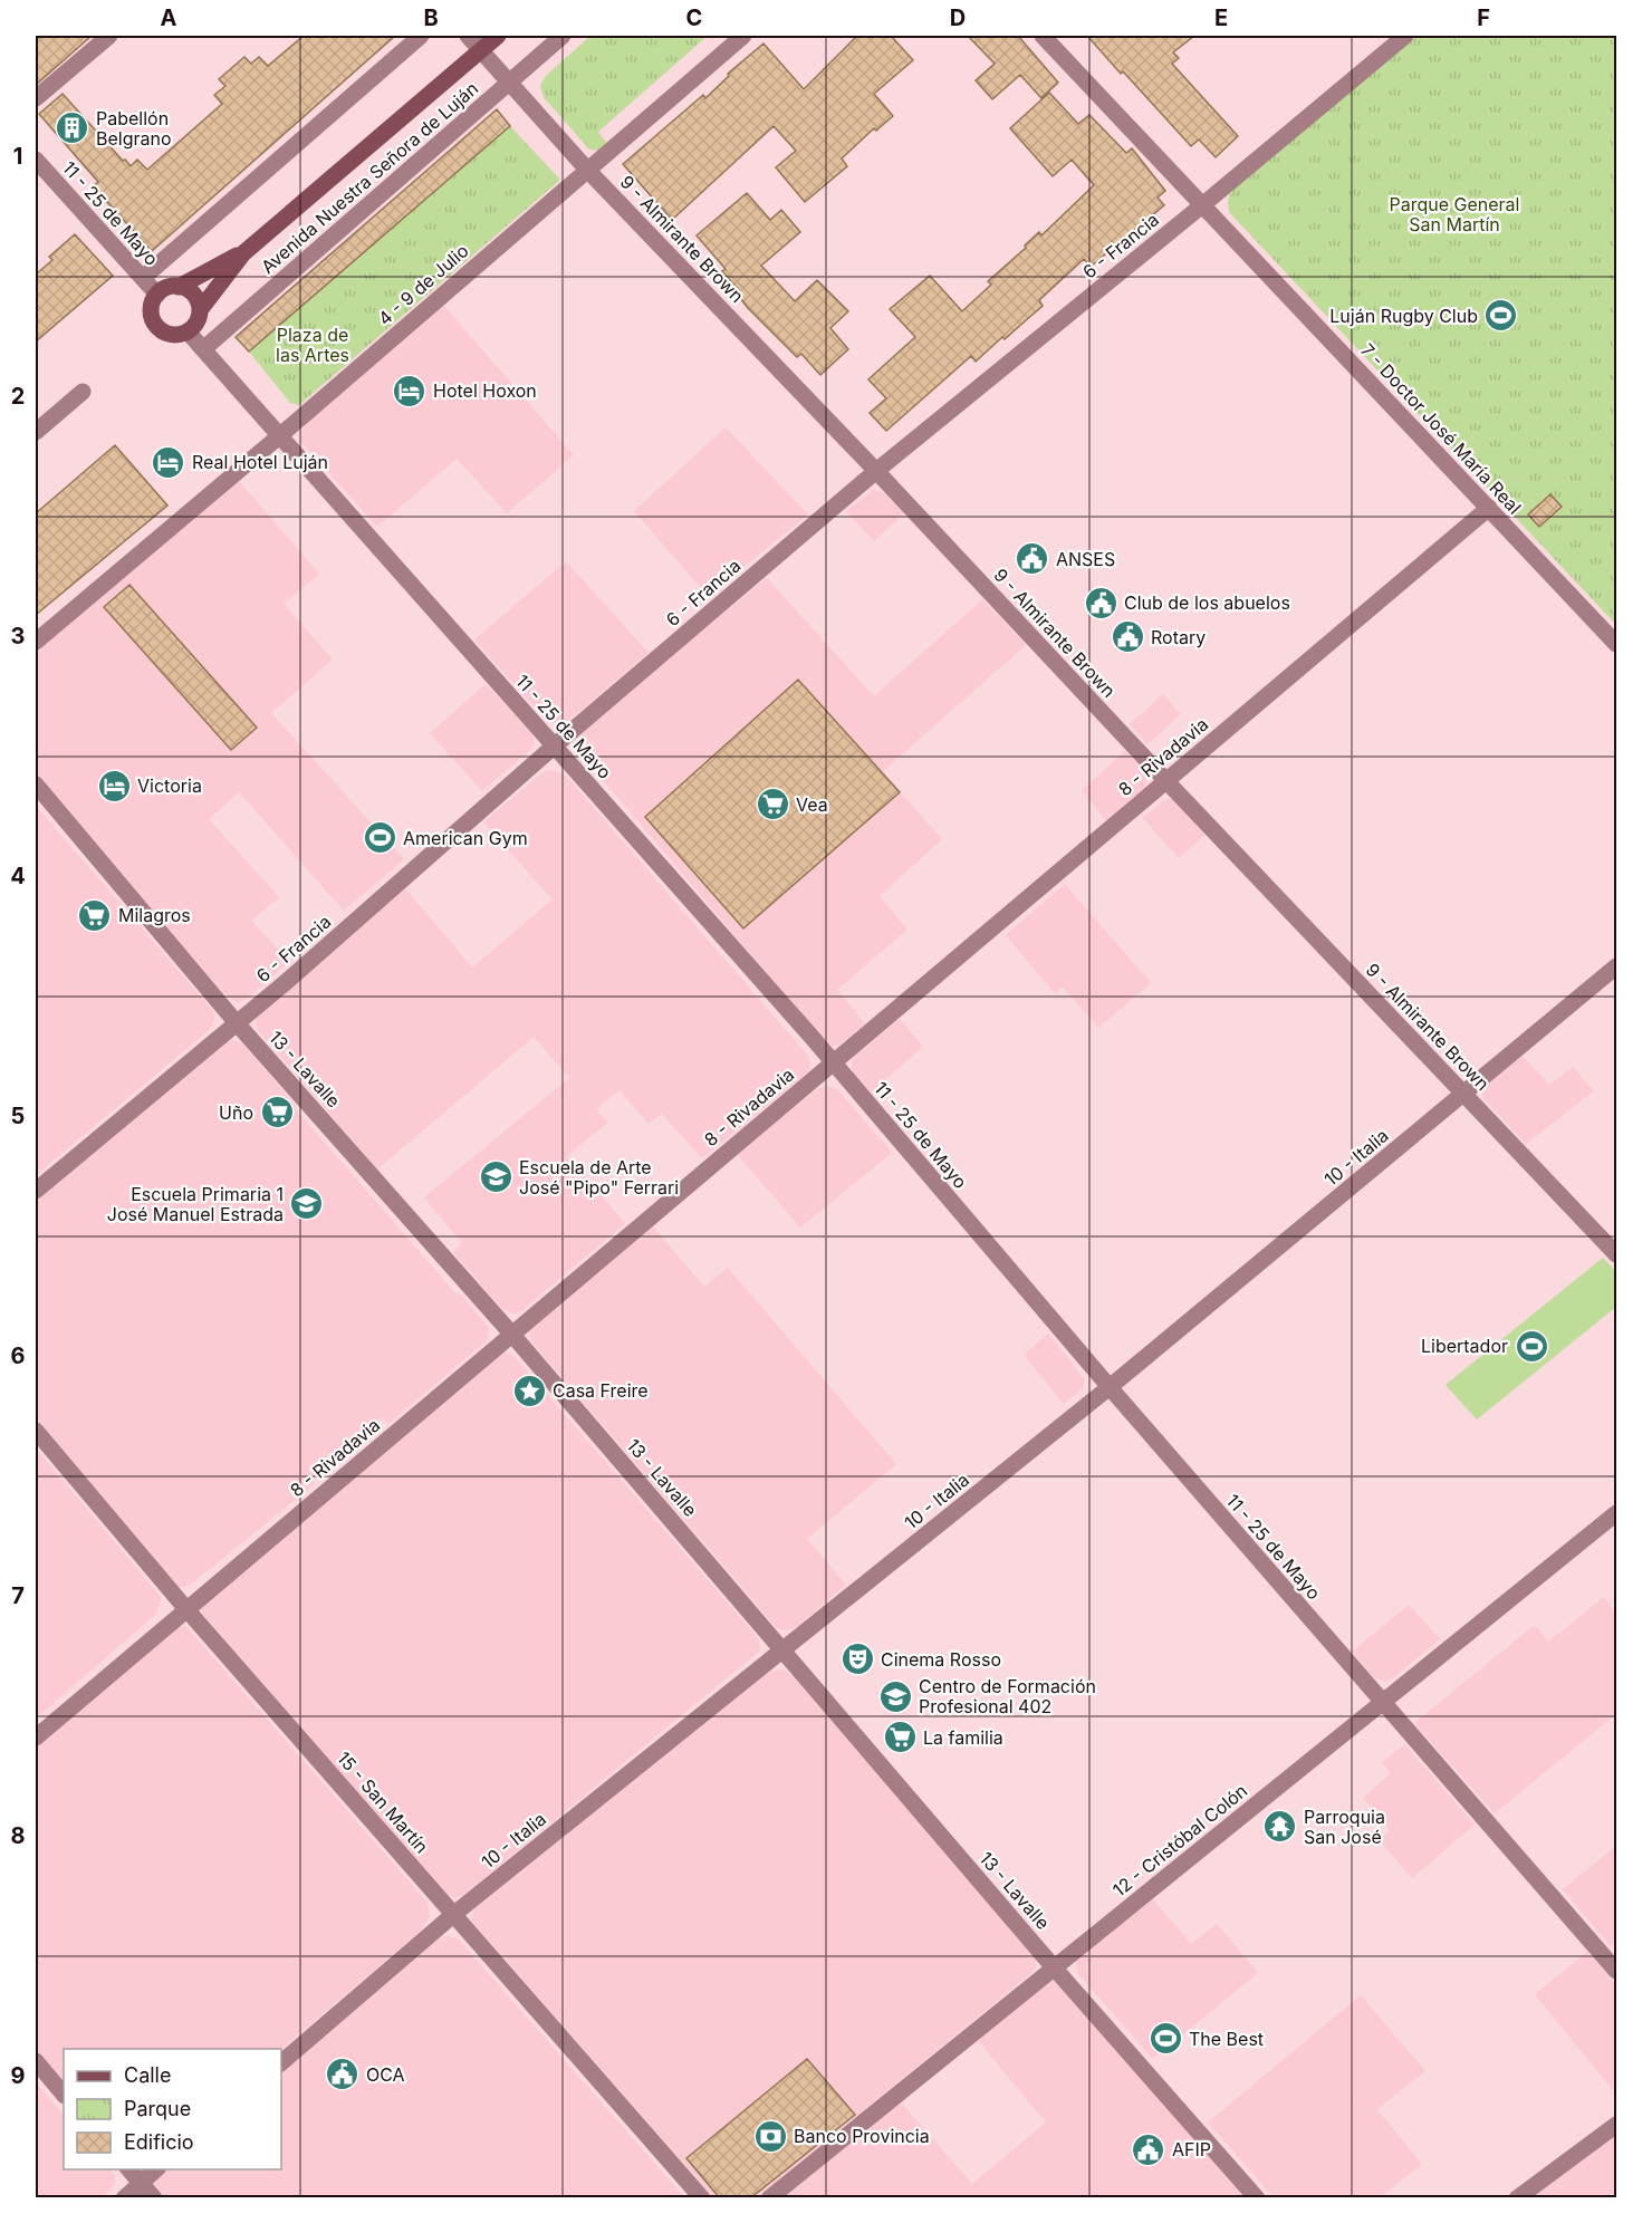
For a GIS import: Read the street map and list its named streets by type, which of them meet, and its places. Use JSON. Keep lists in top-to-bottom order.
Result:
{
  "streets": {
    "main road": ["Avenida Nuestra Señora de Luján"],
    "street": [
      "11 - 25 de Mayo",
      "9 - Almirante Brown",
      "6 - Francia",
      "4 - 9 de Julio",
      "7 - Doctor José María Real",
      "8 - Rivadavia",
      "13 - Lavalle",
      "10 - Italia",
      "15 - San Martín",
      "12 - Cristóbal Colón"
    ]
  },
  "crossings": [
    ["Avenida Nuestra Señora de Luján", "11 - 25 de Mayo"],
    ["Avenida Nuestra Señora de Luján", "9 - Almirante Brown"],
    ["11 - 25 de Mayo", "6 - Francia"],
    ["11 - 25 de Mayo", "4 - 9 de Julio"],
    ["11 - 25 de Mayo", "8 - Rivadavia"],
    ["11 - 25 de Mayo", "10 - Italia"],
    ["11 - 25 de Mayo", "12 - Cristóbal Colón"],
    ["9 - Almirante Brown", "6 - Francia"],
    ["9 - Almirante Brown", "4 - 9 de Julio"],
    ["9 - Almirante Brown", "8 - Rivadavia"],
    ["9 - Almirante Brown", "10 - Italia"],
    ["6 - Francia", "7 - Doctor José María Real"],
    ["6 - Francia", "13 - Lavalle"],
    ["7 - Doctor José María Real", "8 - Rivadavia"],
    ["8 - Rivadavia", "13 - Lavalle"],
    ["8 - Rivadavia", "15 - San Martín"],
    ["13 - Lavalle", "10 - Italia"],
    ["13 - Lavalle", "12 - Cristóbal Colón"],
    ["10 - Italia", "15 - San Martín"]
  ],
  "parks": ["Parque General San Martín", "Plaza de las Artes"],
  "places": {
    "building": ["Pabellón Belgrano"],
    "sports": [
      "Luján Rugby Club",
      "American Gym",
      "Libertador",
      "The Best"
    ],
    "hotel": ["Hotel Hoxon", "Real Hotel Luján", "Victoria"],
    "public building": [
      "ANSES",
      "Club de los abuelos",
      "Rotary",
      "OCA",
      "AFIP"
    ],
    "supermarket": [
      "Vea",
      "Milagros",
      "Uño",
      "La familia"
    ],
    "school or university": ["Escuela de Arte José \"Pipo\" Ferrari", "Escuela Primaria 1 José Manuel Estrada", "Centro de Formación Profesional 402"],
    "place": ["Casa Freire"],
    "theatre": ["Cinema Rosso"],
    "temple": ["Parroquia San José"],
    "bank": ["Banco Provincia"]
  },
  "legend": ["Calle", "Parque", "Edificio"],
  "grid": {
    "columns": [
      "A",
      "B",
      "C",
      "D",
      "E",
      "F"
    ],
    "rows": [
      "1",
      "2",
      "3",
      "4",
      "5",
      "6",
      "7",
      "8",
      "9"
    ]
  }
}
